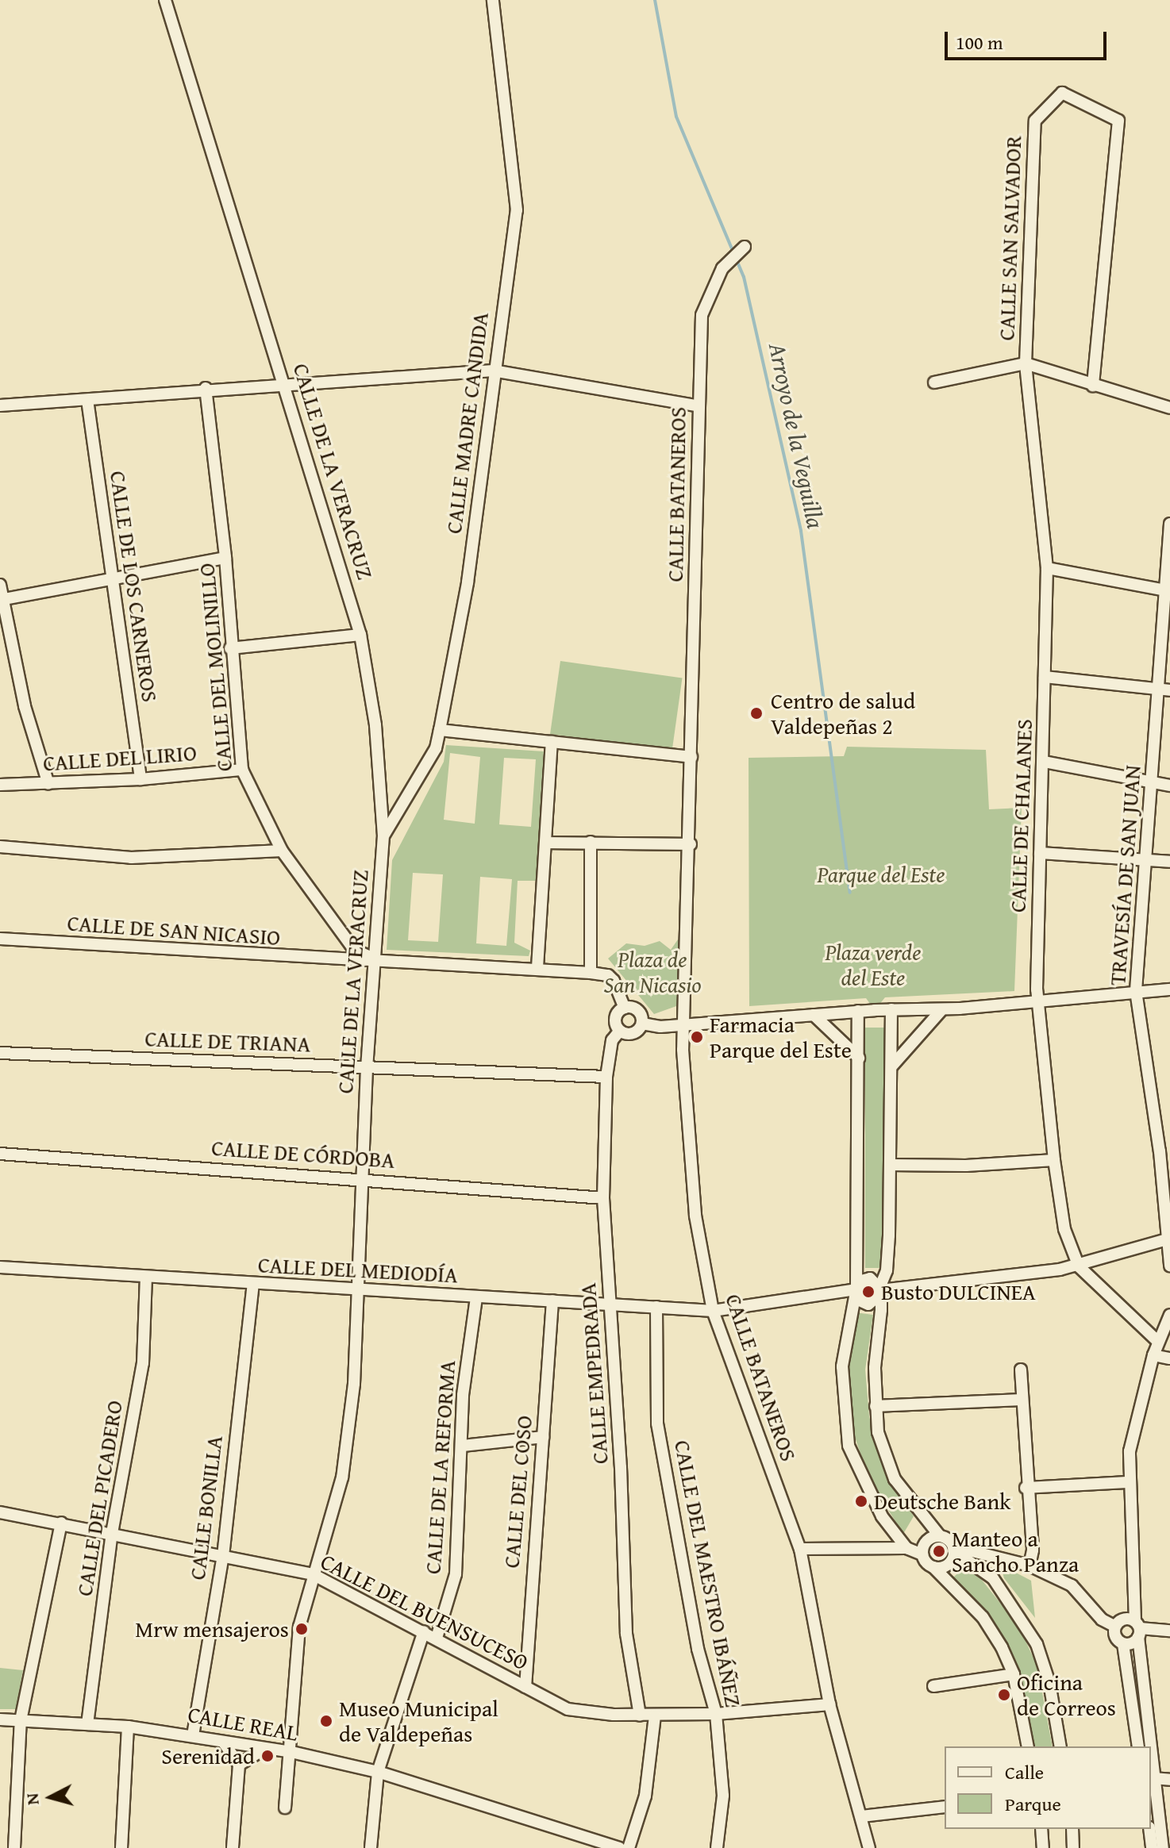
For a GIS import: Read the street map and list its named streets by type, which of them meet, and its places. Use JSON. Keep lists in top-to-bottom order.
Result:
{
  "streets": {
    "street": [
      "CALLE SAN SALVADOR",
      "CALLE MADRE CANDIDA",
      "CALLE DE LA VERACRUZ",
      "CALLE BATANEROS",
      "CALLE DE LOS CARNEROS",
      "CALLE DEL MOLINILLO",
      "CALLE DEL LIRIO",
      "CALLE DE CHALANES",
      "TRAVESÍA DE SAN JUAN",
      "CALLE DE SAN NICASIO",
      "CALLE DE TRIANA",
      "CALLE DE CÓRDOBA",
      "CALLE DEL MEDIODÍA",
      "CALLE EMPEDRADA",
      "CALLE DE LA REFORMA",
      "CALLE DEL COSO",
      "CALLE DEL PICADERO",
      "CALLE BONILLA",
      "CALLE DEL MAESTRO IBÁÑEZ",
      "CALLE DEL BUENSUCESO",
      "CALLE REAL"
    ]
  },
  "crossings": [
    ["CALLE SAN SALVADOR", "CALLE DE CHALANES"],
    ["CALLE MADRE CANDIDA", "CALLE DE LA VERACRUZ"],
    ["CALLE DE LA VERACRUZ", "CALLE DE TRIANA"],
    ["CALLE DE LA VERACRUZ", "CALLE DE CÓRDOBA"],
    ["CALLE DE LA VERACRUZ", "CALLE DEL MEDIODÍA"],
    ["CALLE DE LA VERACRUZ", "CALLE DEL BUENSUCESO"],
    ["CALLE DE LA VERACRUZ", "CALLE REAL"],
    ["CALLE BATANEROS", "CALLE DEL MEDIODÍA"],
    ["CALLE BATANEROS", "CALLE DEL BUENSUCESO"],
    ["CALLE DE LOS CARNEROS", "CALLE DEL LIRIO"],
    ["CALLE DEL MOLINILLO", "CALLE DEL LIRIO"],
    ["CALLE DEL MOLINILLO", "CALLE DE SAN NICASIO"],
    ["CALLE DE TRIANA", "CALLE EMPEDRADA"],
    ["CALLE DE CÓRDOBA", "CALLE EMPEDRADA"],
    ["CALLE DEL MEDIODÍA", "CALLE EMPEDRADA"],
    ["CALLE DEL MEDIODÍA", "CALLE DE LA REFORMA"],
    ["CALLE DEL MEDIODÍA", "CALLE DEL COSO"],
    ["CALLE DEL MEDIODÍA", "CALLE DEL PICADERO"],
    ["CALLE DEL MEDIODÍA", "CALLE BONILLA"],
    ["CALLE DEL MEDIODÍA", "CALLE DEL MAESTRO IBÁÑEZ"],
    ["CALLE EMPEDRADA", "CALLE DEL BUENSUCESO"],
    ["CALLE DE LA REFORMA", "CALLE DEL BUENSUCESO"],
    ["CALLE DEL COSO", "CALLE DEL BUENSUCESO"],
    ["CALLE DEL PICADERO", "CALLE DEL BUENSUCESO"],
    ["CALLE DEL PICADERO", "CALLE REAL"],
    ["CALLE BONILLA", "CALLE DEL BUENSUCESO"],
    ["CALLE BONILLA", "CALLE REAL"],
    ["CALLE DEL MAESTRO IBÁÑEZ", "CALLE DEL BUENSUCESO"]
  ],
  "water": ["Arroyo de la Veguilla"],
  "parks": ["Parque del Este", "Plaza verde del Este", "Plaza de San Nicasio"],
  "places": [
    "Centro de salud Valdepeñas 2",
    "Farmacia Parque del Este",
    "Busto DULCINEA",
    "Deutsche Bank",
    "Manteo a Sancho Panza",
    "Mrw mensajeros",
    "Oficina de Correos",
    "Museo Municipal de Valdepeñas",
    "Serenidad"
  ],
  "legend": ["Calle", "Parque"],
  "scale_bar": "100 m",
  "north": "left"
}
